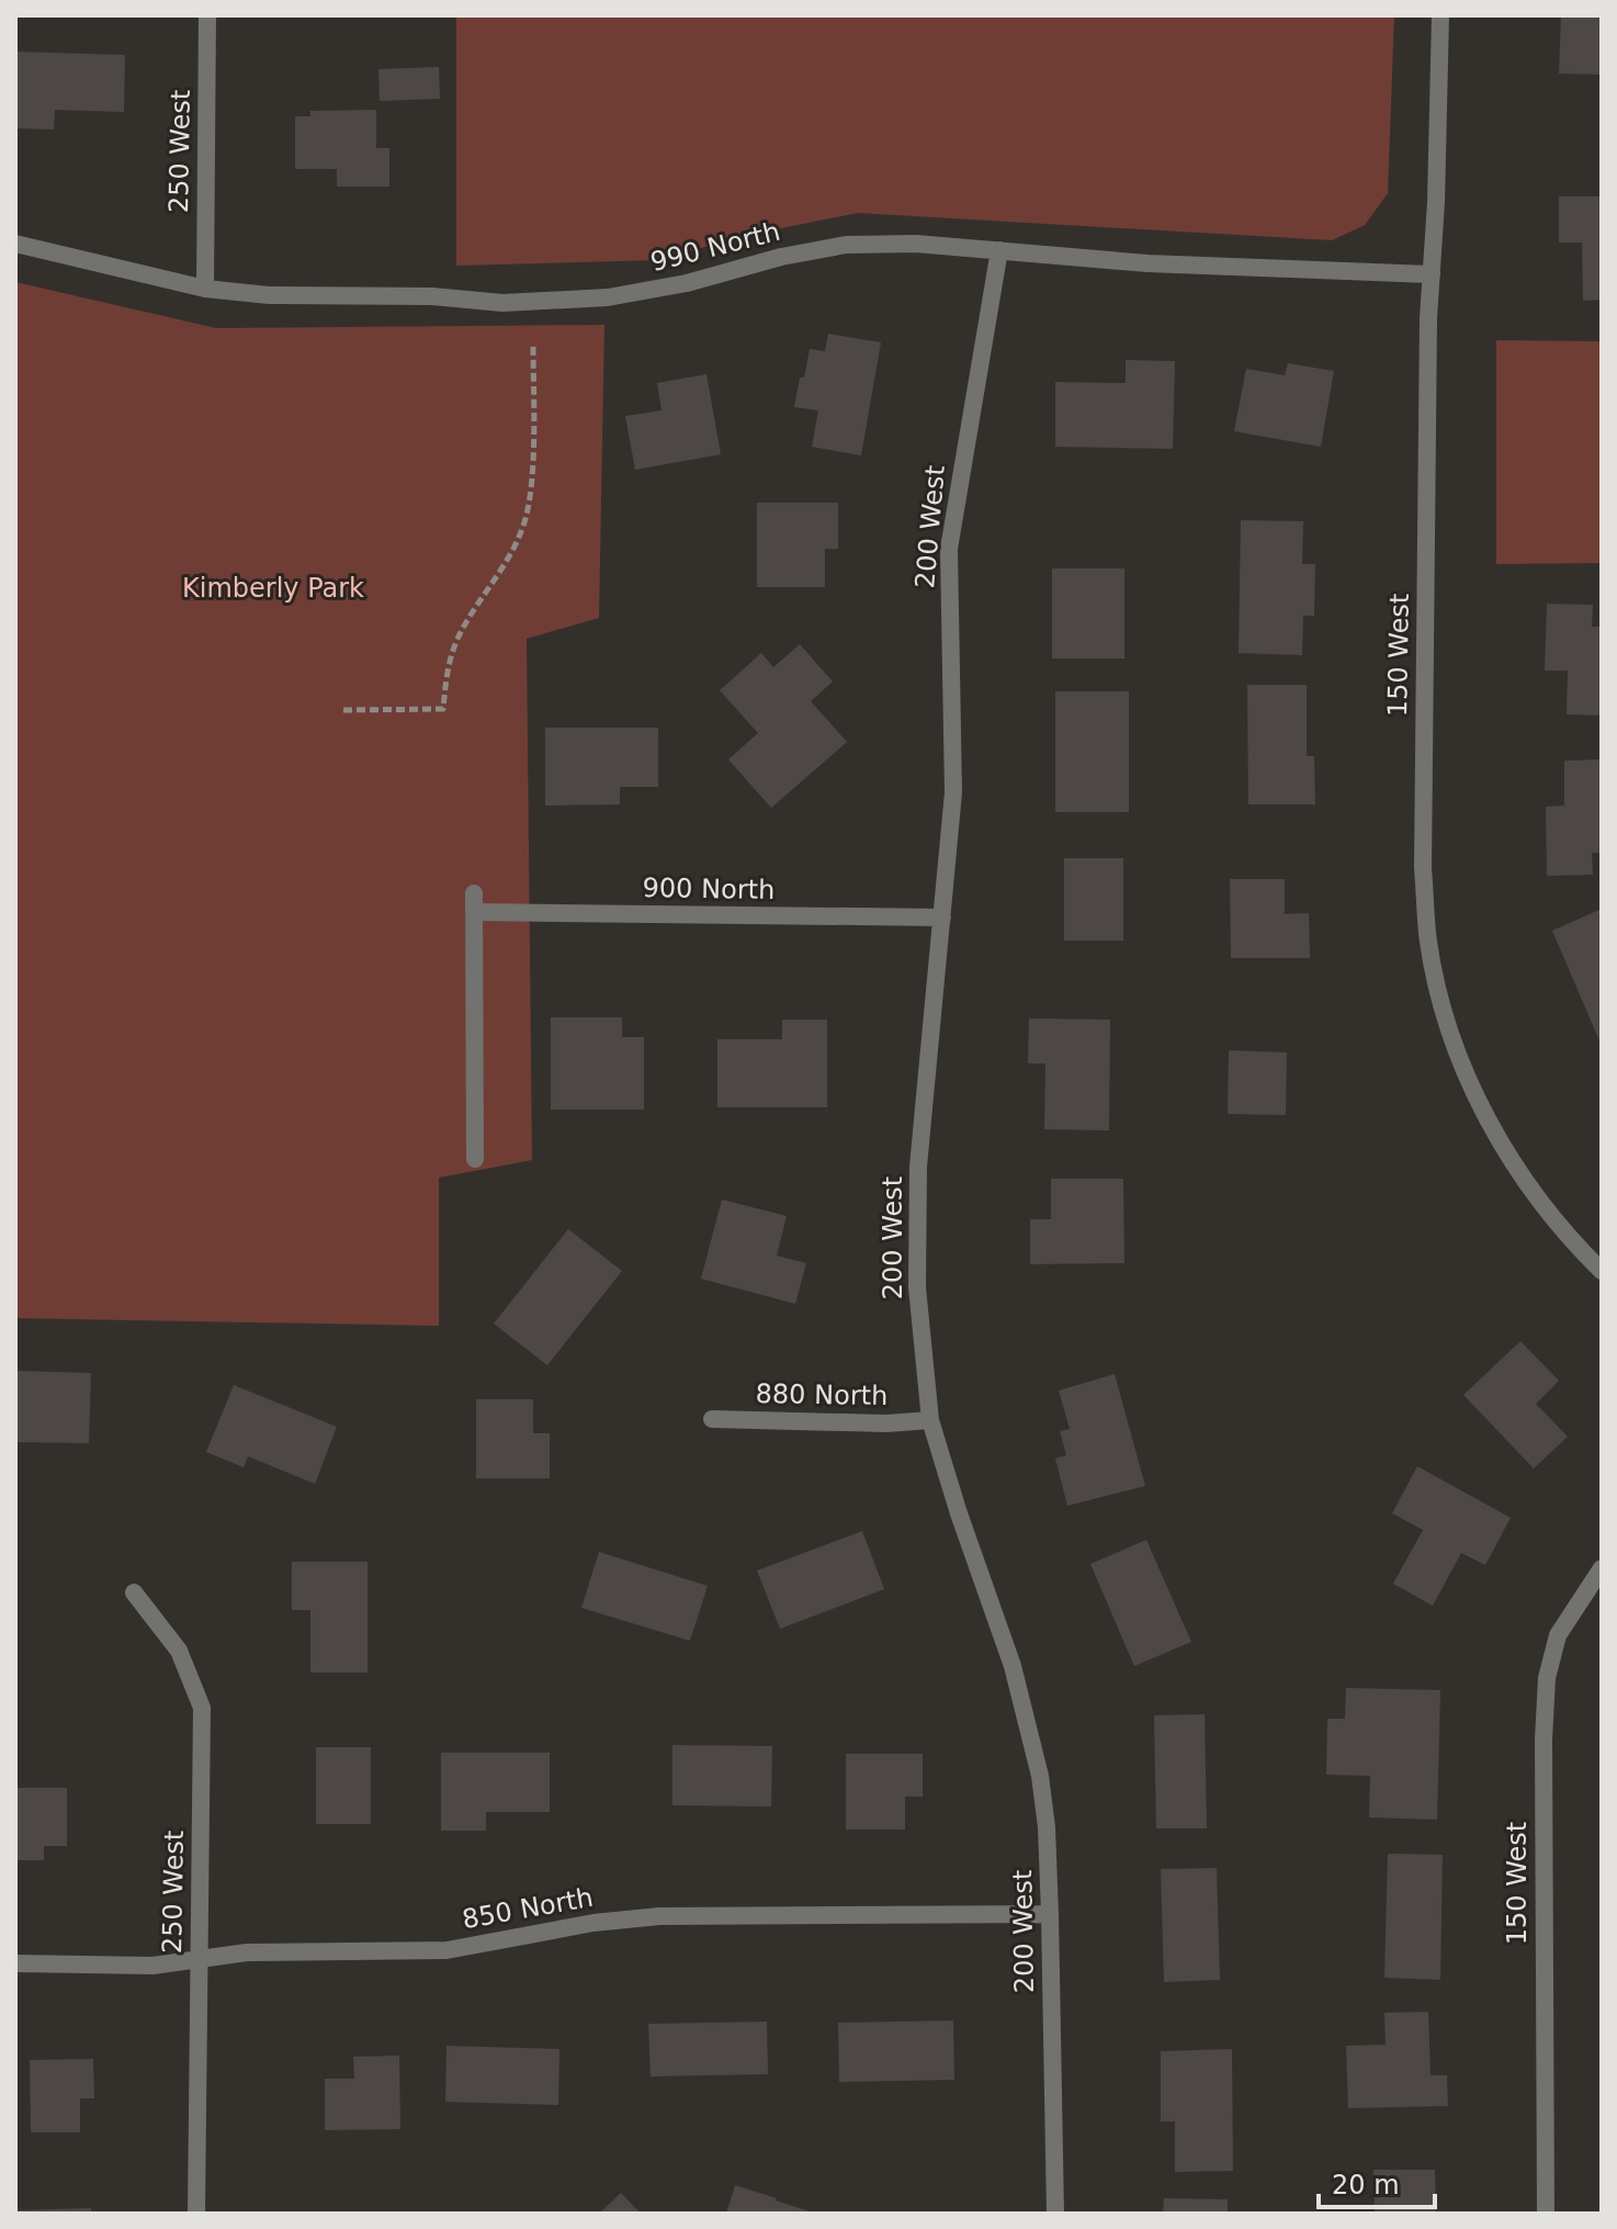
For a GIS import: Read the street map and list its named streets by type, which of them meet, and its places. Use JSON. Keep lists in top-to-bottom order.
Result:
{
  "streets": {
    "street": [
      "250 West",
      "990 North",
      "200 West",
      "150 West",
      "900 North",
      "880 North",
      "850 North"
    ]
  },
  "crossings": [
    ["250 West", "990 North"],
    ["250 West", "850 North"],
    ["990 North", "200 West"],
    ["990 North", "150 West"],
    ["200 West", "900 North"],
    ["200 West", "880 North"],
    ["200 West", "850 North"]
  ],
  "parks": ["Kimberly Park"],
  "scale_bar": "20 m"
}
